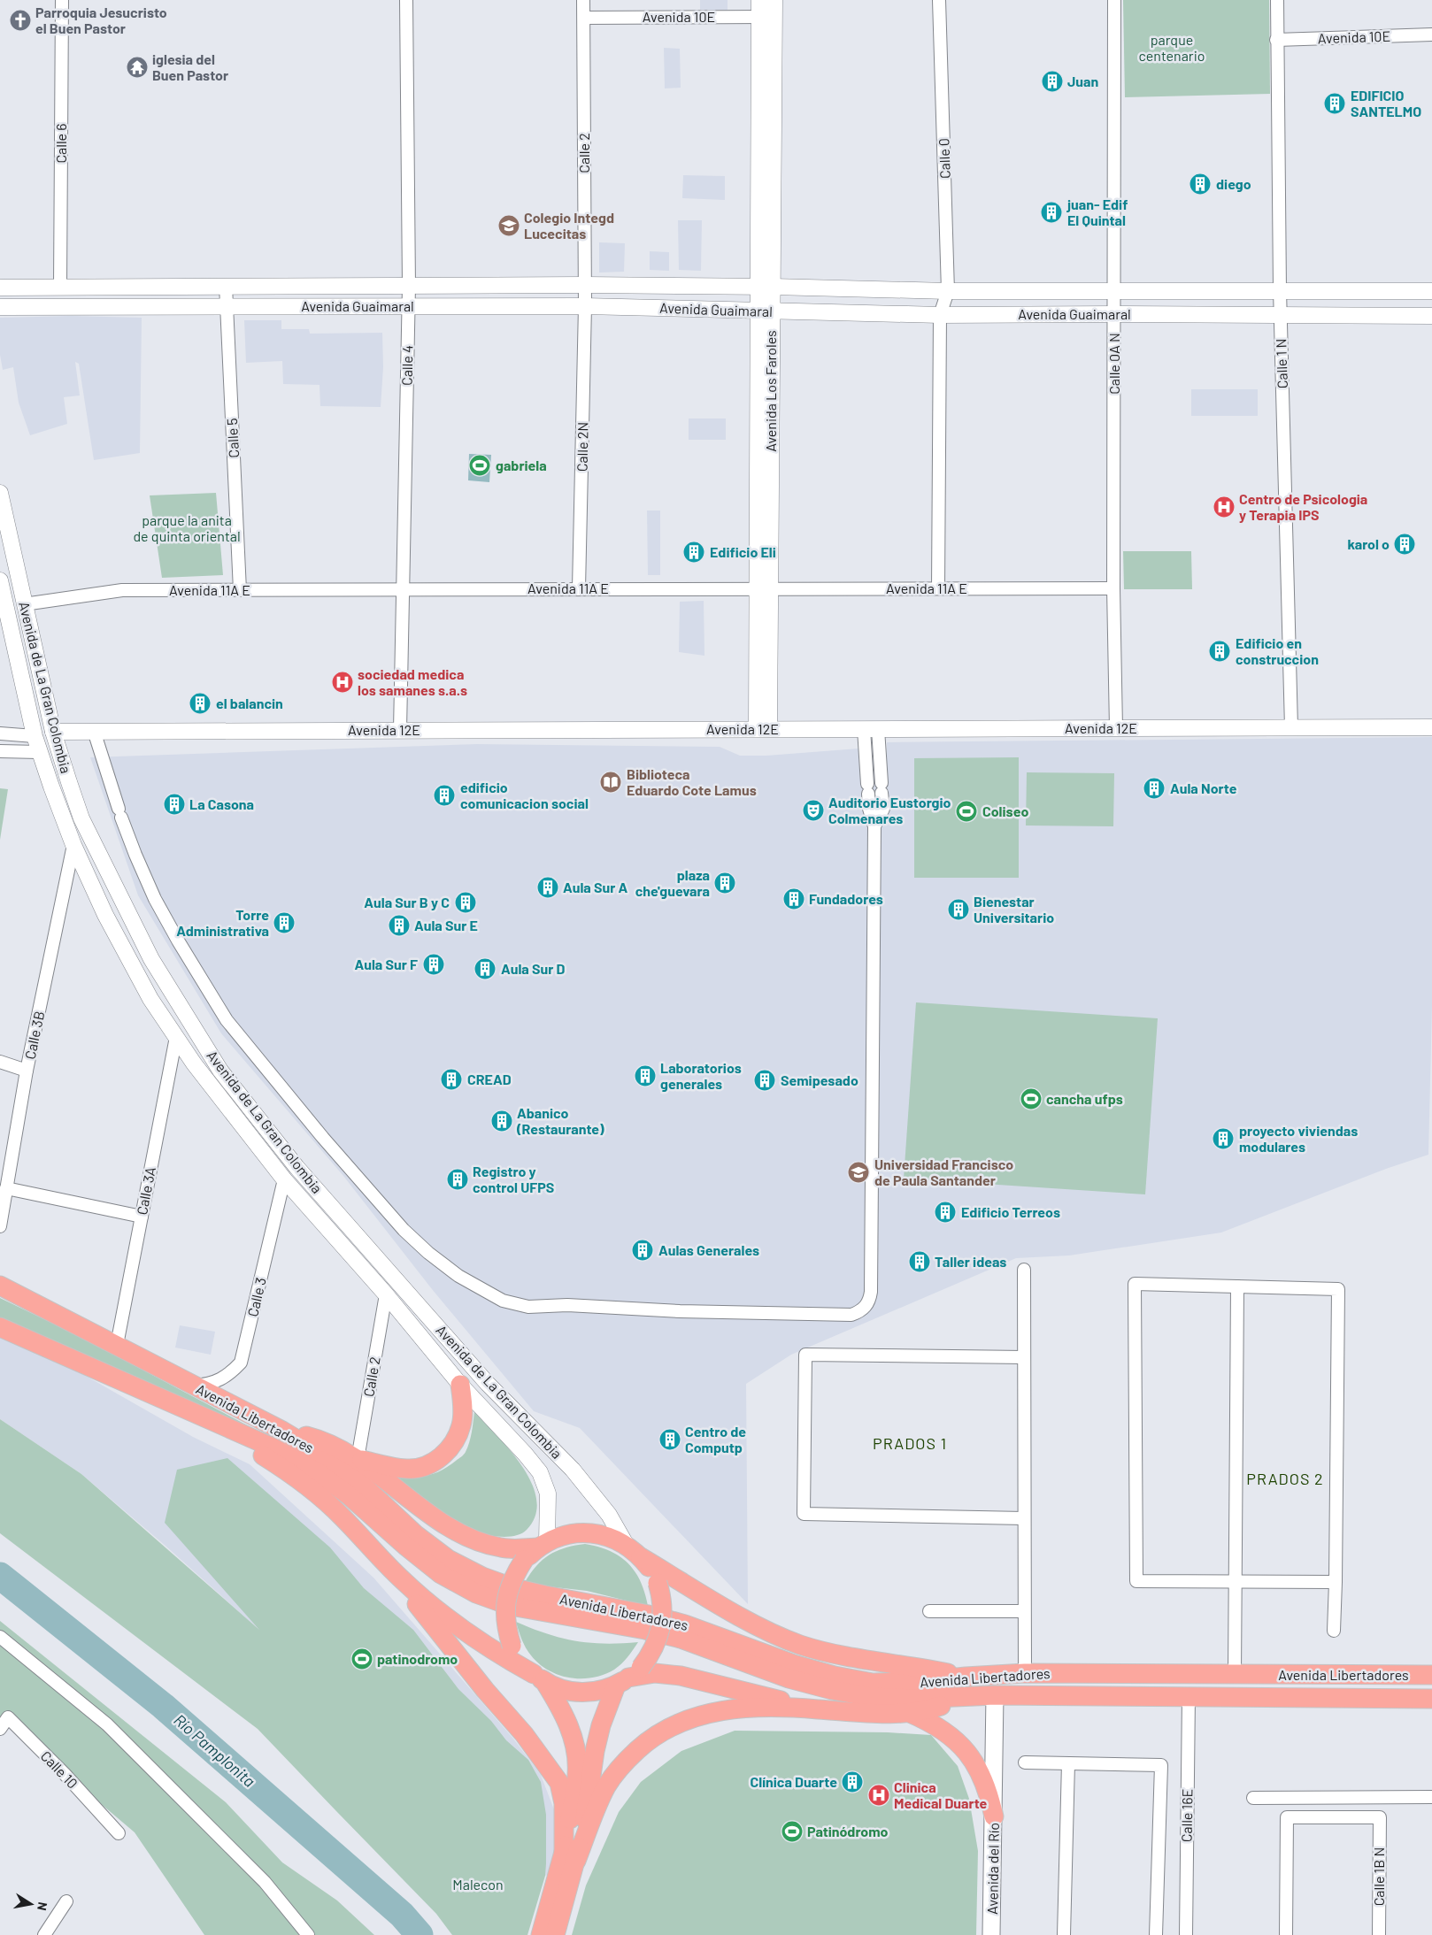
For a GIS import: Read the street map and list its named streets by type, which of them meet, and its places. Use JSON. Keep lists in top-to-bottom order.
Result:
{
  "streets": {
    "main road": ["Avenida Libertadores", "Avenida del Río"],
    "street": [
      "Avenida 10E",
      "Calle 6",
      "Calle 2",
      "Calle 0",
      "Avenida Guaimaral",
      "Calle 0A N",
      "Calle 1 N",
      "Calle 4",
      "Avenida Los Faroles",
      "Calle 5",
      "Calle 2N",
      "Avenida 11A E",
      "Avenida de La Gran Colombia",
      "Avenida 12E",
      "Calle 3B",
      "Calle 3A",
      "Calle 3",
      "Calle 10",
      "Calle 16E",
      "Calle 1B N"
    ]
  },
  "crossings": [
    ["Avenida 10E", "Calle 2"],
    ["Avenida 10E", "Calle 1 N"],
    ["Avenida 10E", "Avenida Los Faroles"],
    ["Calle 6", "Avenida Guaimaral"],
    ["Calle 2", "Avenida Guaimaral"],
    ["Calle 2", "Calle 2N"],
    ["Calle 2", "Avenida de La Gran Colombia"],
    ["Calle 0", "Avenida Guaimaral"],
    ["Calle 0", "Avenida 11A E"],
    ["Avenida Guaimaral", "Calle 0A N"],
    ["Avenida Guaimaral", "Calle 1 N"],
    ["Avenida Guaimaral", "Calle 4"],
    ["Avenida Guaimaral", "Avenida Los Faroles"],
    ["Avenida Guaimaral", "Calle 5"],
    ["Avenida Guaimaral", "Calle 2N"],
    ["Calle 0A N", "Avenida 11A E"],
    ["Calle 0A N", "Avenida 12E"],
    ["Calle 1 N", "Avenida 12E"],
    ["Calle 4", "Avenida 11A E"],
    ["Calle 4", "Avenida 12E"],
    ["Avenida Los Faroles", "Avenida 11A E"],
    ["Avenida Los Faroles", "Avenida 12E"],
    ["Calle 5", "Avenida 11A E"],
    ["Calle 2N", "Avenida 11A E"],
    ["Avenida 11A E", "Avenida de La Gran Colombia"],
    ["Avenida de La Gran Colombia", "Avenida 12E"],
    ["Avenida de La Gran Colombia", "Calle 3B"],
    ["Avenida de La Gran Colombia", "Calle 3A"],
    ["Avenida de La Gran Colombia", "Calle 3"],
    ["Calle 3A", "Avenida Libertadores"],
    ["Calle 3", "Avenida Libertadores"],
    ["Avenida Libertadores", "Calle 16E"],
    ["Avenida Libertadores", "Avenida del Río"]
  ],
  "districts": ["PRADOS 1", "PRADOS 2"],
  "water": ["Río Pamplonita"],
  "parks": ["parque centenario", "parque la anita de quinta oriental", "Malecon"],
  "places": {
    "church": ["Parroquia Jesucristo el Buen Pastor"],
    "temple": ["iglesia del Buen Pastor"],
    "building": [
      "Juan",
      "EDIFICIO SANTELMO",
      "diego",
      "juan- Edif El Quintal",
      "karol o",
      "Edificio Eli",
      "Edificio en construccion",
      "el balancin",
      "Aula Norte",
      "edificio comunicacion social",
      "La Casona",
      "plaza che'guevara",
      "Aula Sur A",
      "Fundadores",
      "Aula Sur B y C",
      "Bienestar Universitario",
      "Torre Administrativa",
      "Aula Sur E",
      "Aula Sur F",
      "Aula Sur D",
      "Laboratorios generales",
      "CREAD",
      "Semipesado",
      "Abanico (Restaurante)",
      "proyecto viviendas modulares",
      "Registro y control UFPS",
      "Edificio Terreos",
      "Aulas Generales",
      "Taller ideas",
      "Centro de Computp",
      "Clínica Duarte"
    ],
    "school or university": ["Colegio Integd Lucecitas", "Universidad Francisco de Paula Santander"],
    "sports": [
      "gabriela",
      "Coliseo",
      "cancha ufps",
      "patinodromo",
      "Patinódromo"
    ],
    "hospital": ["Centro de Psicologia y Terapia IPS", "sociedad medica los samanes s.a.s", "Clinica Medical Duarte"],
    "library": ["Biblioteca Eduardo Cote Lamus"],
    "theatre": ["Auditorio Eustorgio Colmenares"]
  },
  "north": "right"
}
